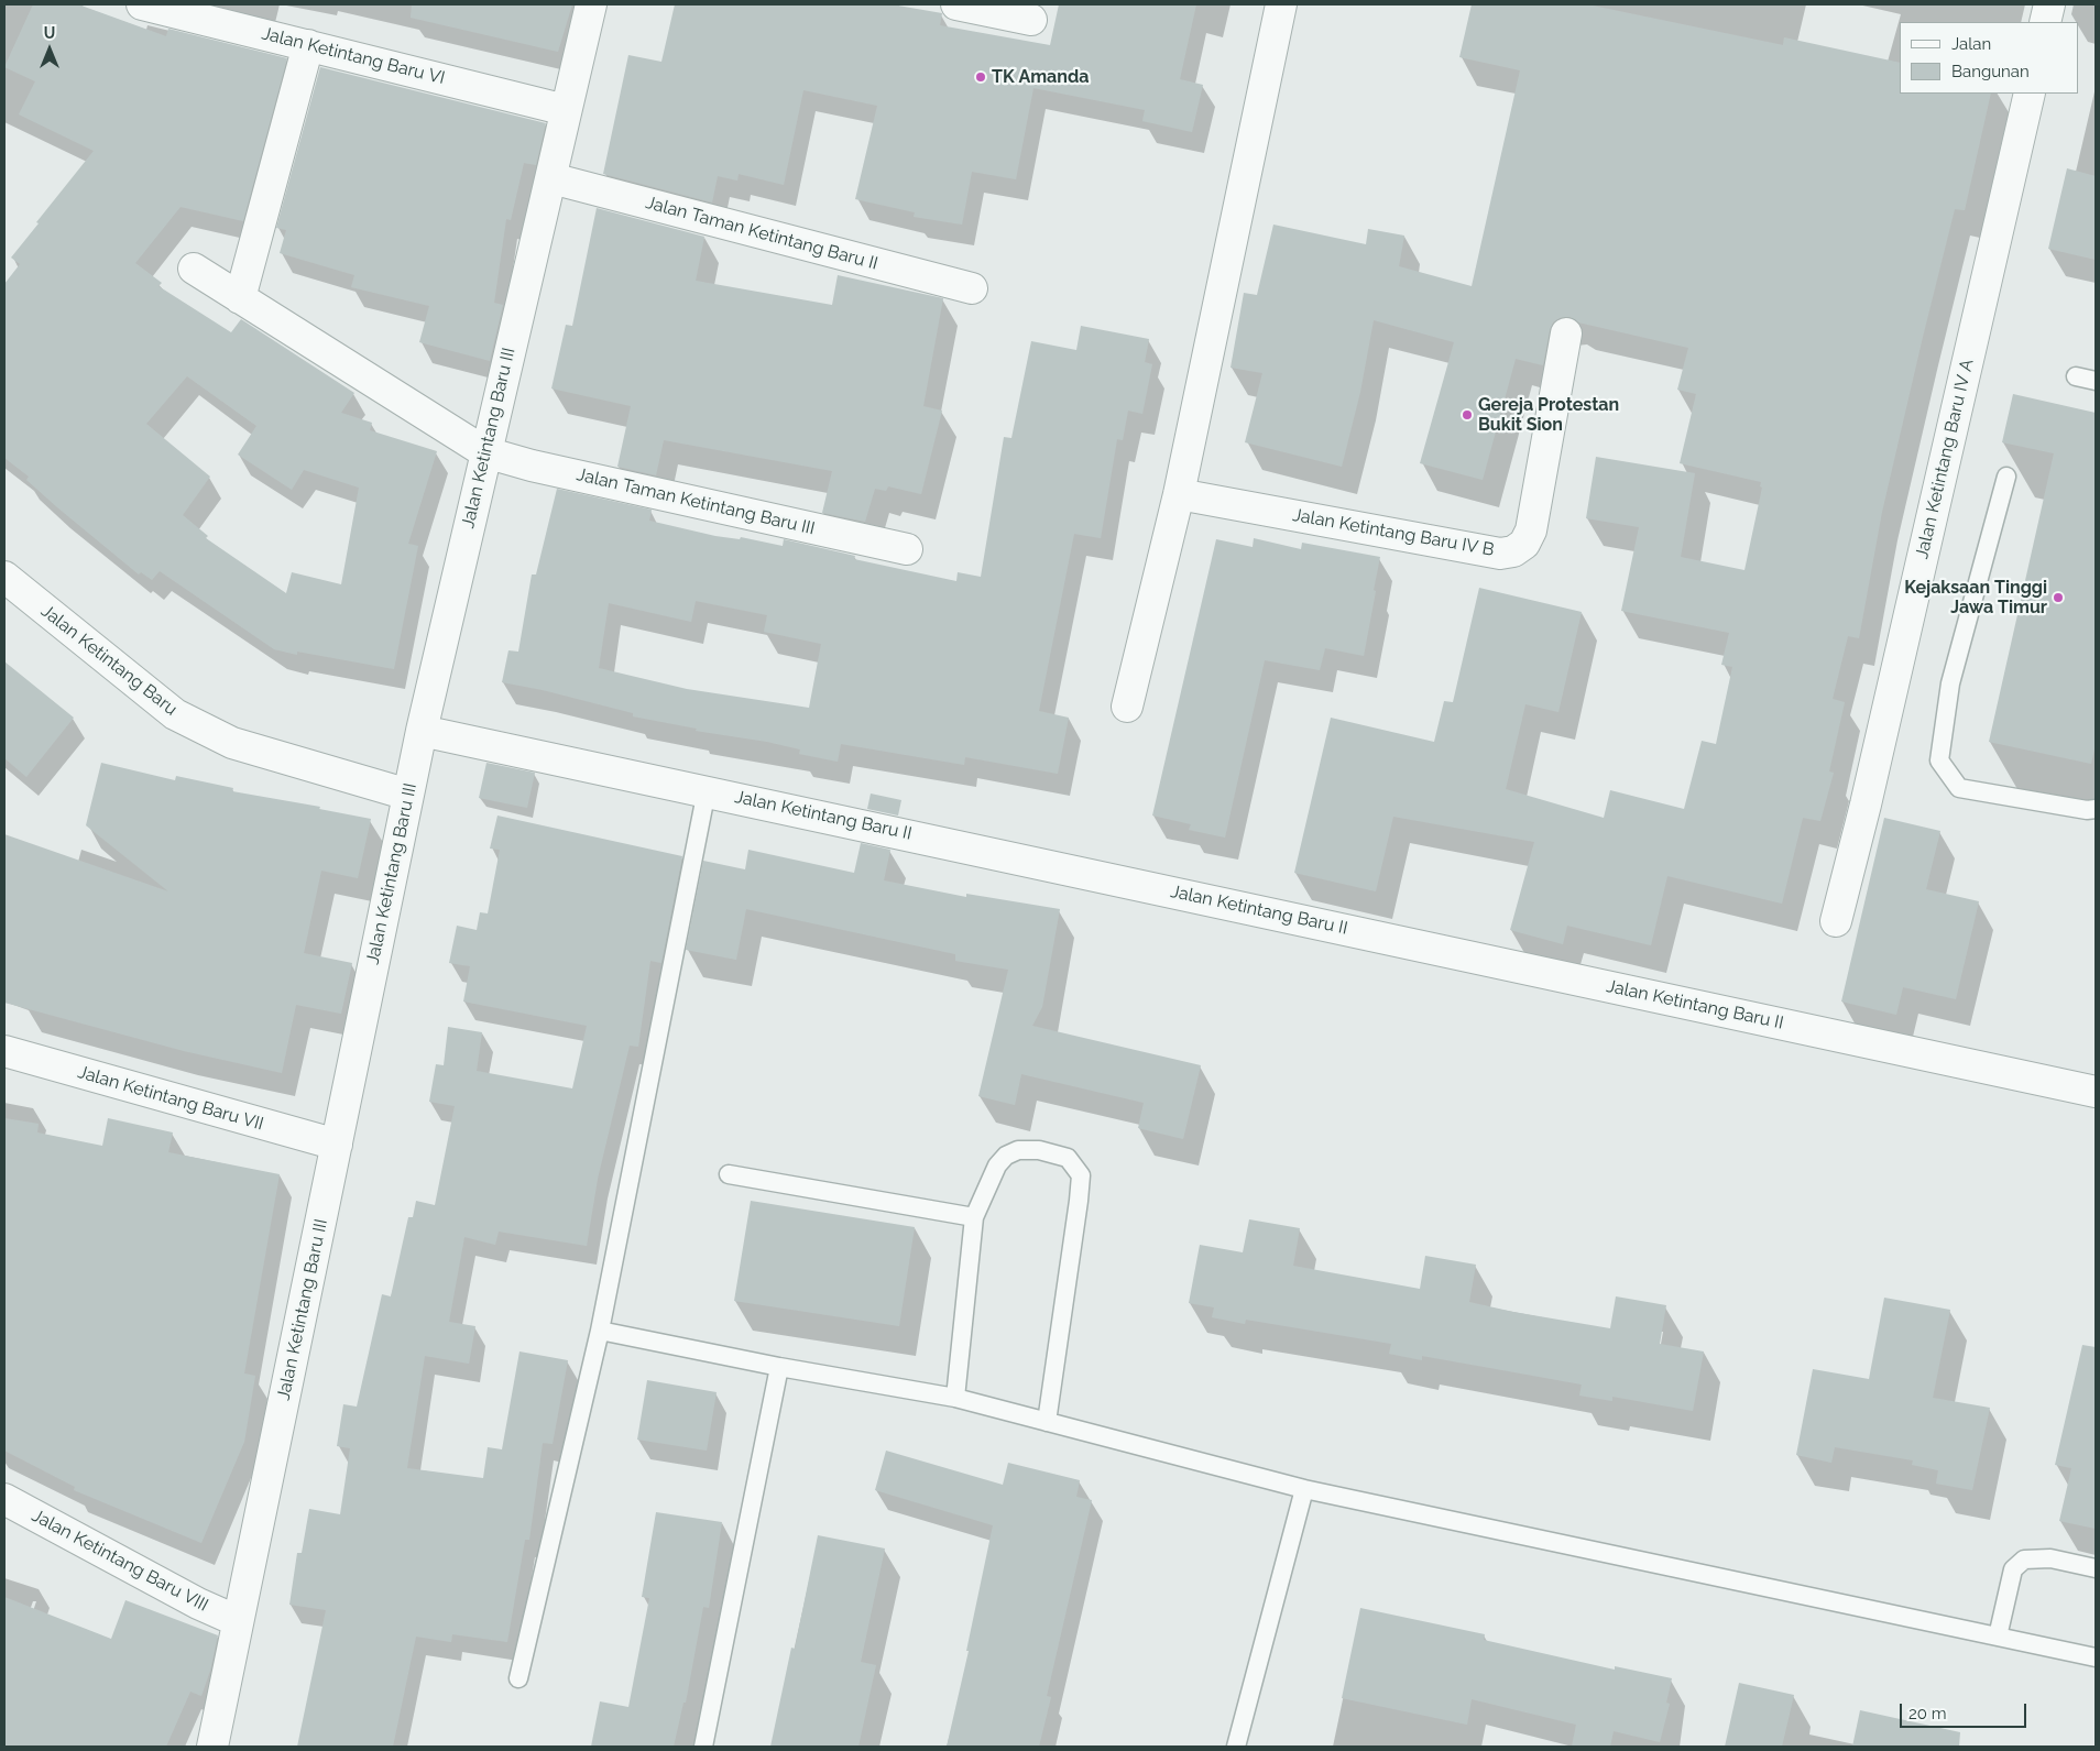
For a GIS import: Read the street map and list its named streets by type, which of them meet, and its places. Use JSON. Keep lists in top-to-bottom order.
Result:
{
  "streets": {
    "street": [
      "Jalan Ketintang Baru VI",
      "Jalan Taman Ketintang Baru II",
      "Jalan Ketintang Baru III",
      "Jalan Ketintang Baru IV A",
      "Jalan Taman Ketintang Baru III",
      "Jalan Ketintang Baru IV B",
      "Jalan Ketintang Baru",
      "Jalan Ketintang Baru II",
      "Jalan Ketintang Baru VII",
      "Jalan Ketintang Baru VIII"
    ]
  },
  "crossings": [
    ["Jalan Ketintang Baru VI", "Jalan Ketintang Baru III"],
    ["Jalan Taman Ketintang Baru II", "Jalan Ketintang Baru III"],
    ["Jalan Ketintang Baru III", "Jalan Taman Ketintang Baru III"],
    ["Jalan Ketintang Baru III", "Jalan Ketintang Baru"],
    ["Jalan Ketintang Baru III", "Jalan Ketintang Baru II"],
    ["Jalan Ketintang Baru III", "Jalan Ketintang Baru VII"],
    ["Jalan Ketintang Baru III", "Jalan Ketintang Baru VIII"]
  ],
  "places": ["TK Amanda", "Gereja Protestan Bukit Sion", "Kejaksaan Tinggi Jawa Timur"],
  "legend": ["Jalan", "Bangunan"],
  "scale_bar": "20 m",
  "north": "top"
}
